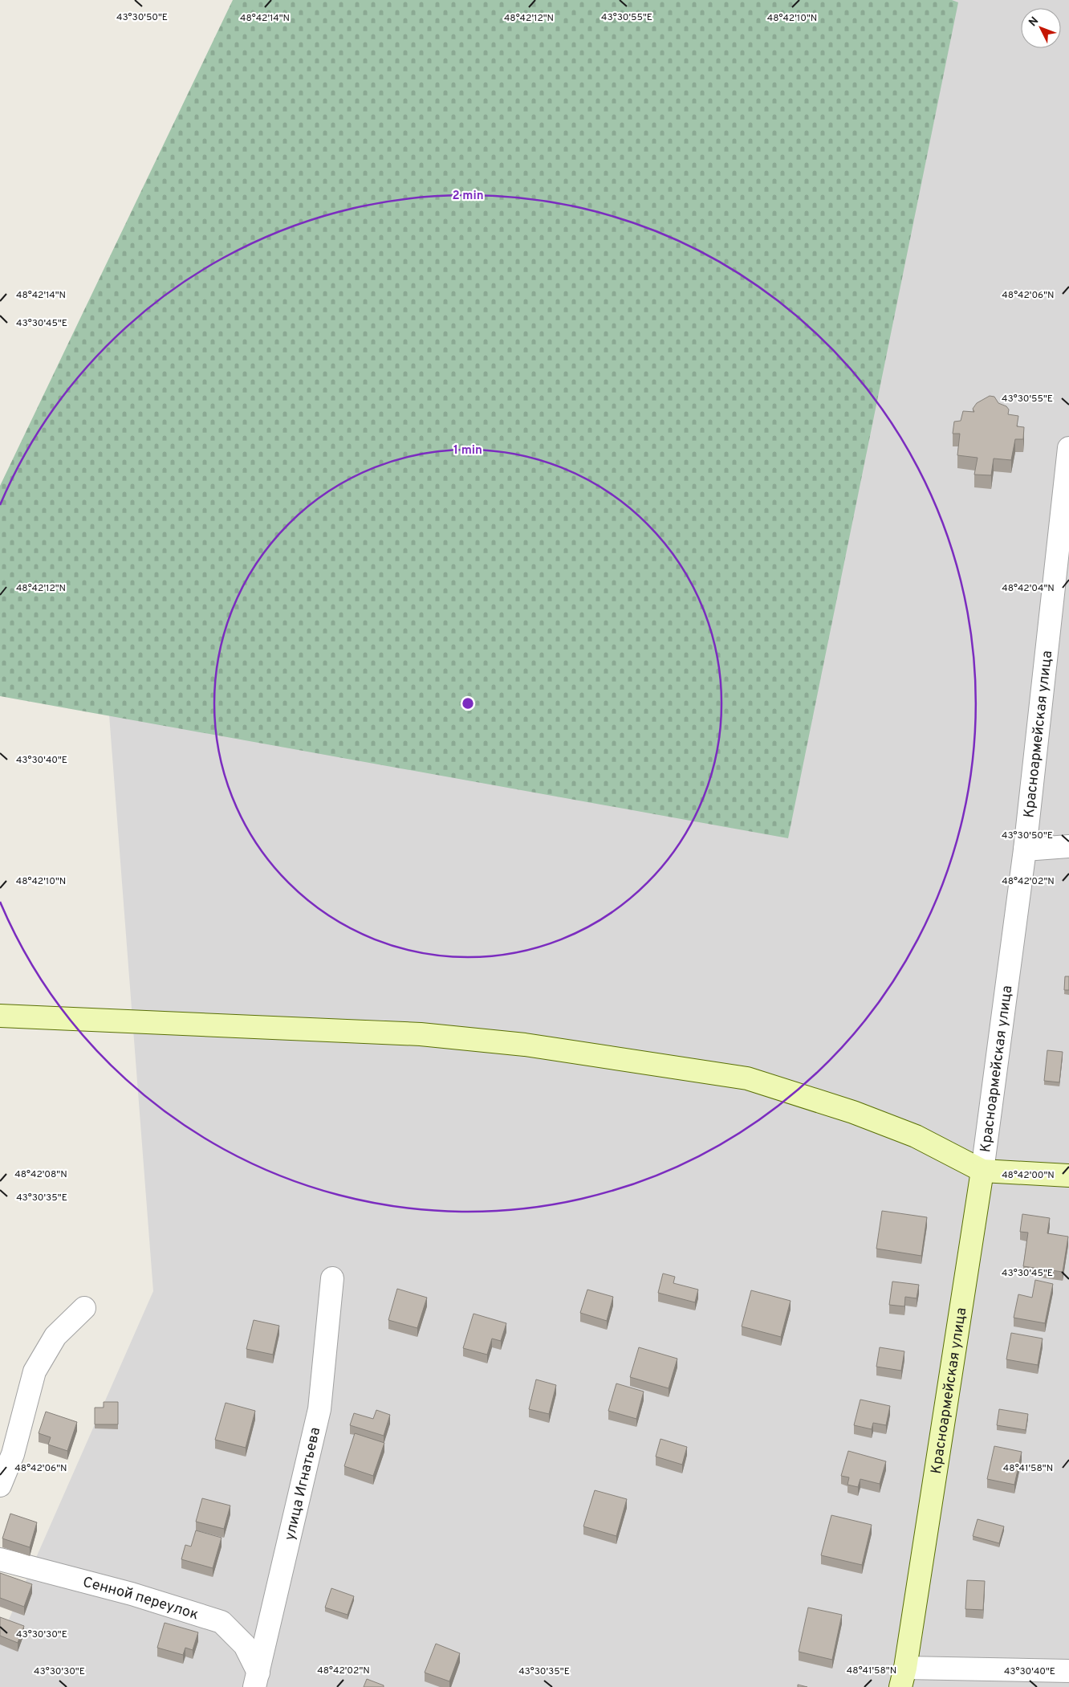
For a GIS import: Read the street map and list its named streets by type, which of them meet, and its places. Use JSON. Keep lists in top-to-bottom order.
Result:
{
  "streets": {
    "street": ["Красноармейская улица", "улица Игнатьева", "Сенной переулок"]
  },
  "crossings": [
    ["улица Игнатьева", "Сенной переулок"]
  ],
  "north": "top left",
  "coordinates": [
    "43°30'50\"E",
    "43°30'55\"E",
    "48°42'10\"N",
    "48°42'14\"N",
    "48°42'12\"N",
    "48°42'06\"N",
    "43°30'45\"E",
    "48°42'04\"N",
    "43°30'40\"E",
    "48°42'02\"N",
    "48°42'08\"N",
    "48°42'00\"N",
    "43°30'35\"E",
    "48°41'58\"N",
    "43°30'30\"E"
  ],
  "rings": ["2 min", "1 min"]
}
